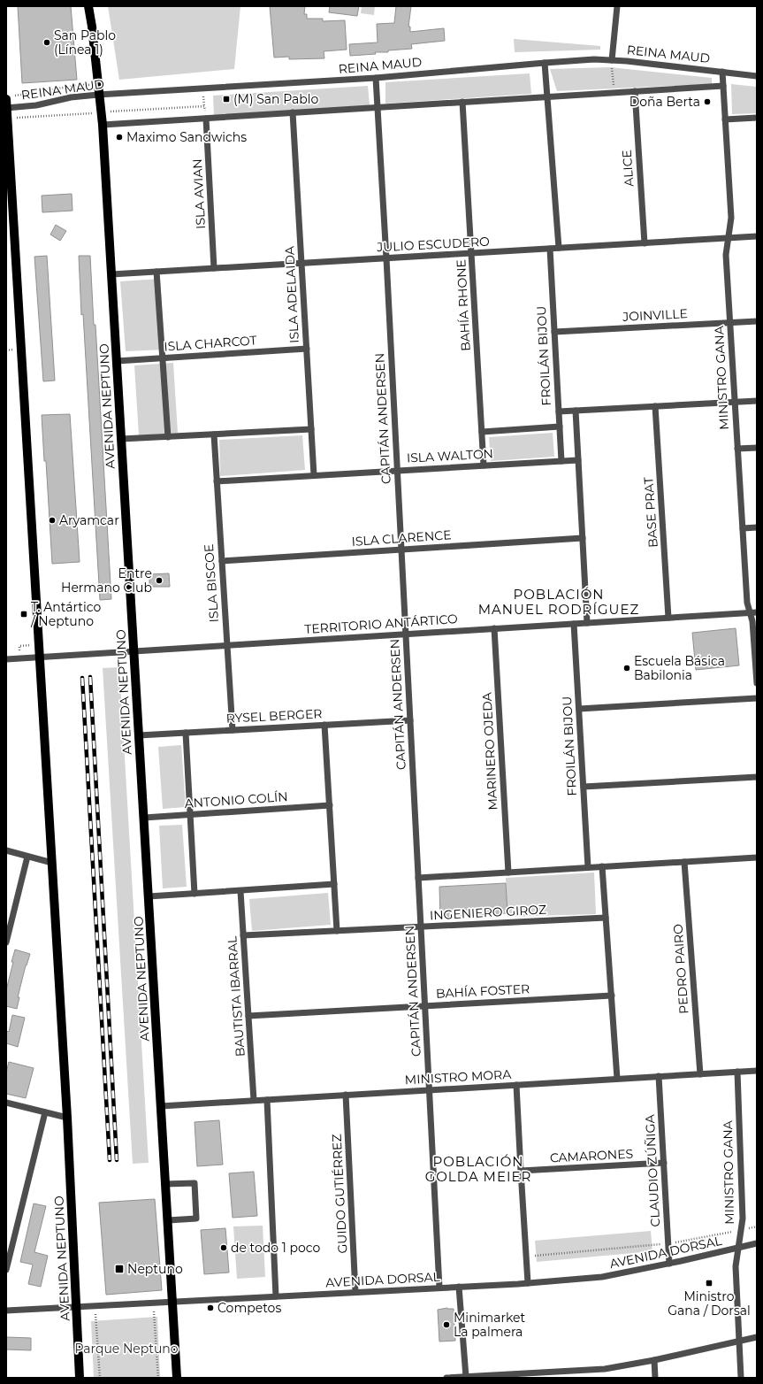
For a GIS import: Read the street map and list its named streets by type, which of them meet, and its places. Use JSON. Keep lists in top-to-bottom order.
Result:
{
  "streets": {
    "main road": ["AVENIDA NEPTUNO"],
    "street": [
      "REINA MAUD",
      "ALICE",
      "ISLA AVIAN",
      "JULIO ESCUDERO",
      "ISLA ADELAIDA",
      "BAHÍA RHONE",
      "JOINVILLE",
      "ISLA CHARCOT",
      "FROILÁN BIJOU",
      "MINISTRO GANA",
      "CAPITÁN ANDERSEN",
      "ISLA WALTON",
      "BASE PRAT",
      "ISLA CLARENCE",
      "ISLA BISCOE",
      "TERRITORIO ANTÁRTICO",
      "RYSEL BERGER",
      "MARINERO OJEDA",
      "ANTONIO COLÍN",
      "INGENIERO GIROZ",
      "PEDRO PAIRO",
      "BAHÍA FOSTER",
      "BAUTISTA IBARRAL",
      "MINISTRO MORA",
      "CAMARONES",
      "CLAUDIO ZÚÑIGA",
      "GUIDO GUTIÉRREZ",
      "AVENIDA DORSAL"
    ]
  },
  "crossings": [
    ["REINA MAUD", "MINISTRO GANA"],
    ["REINA MAUD", "AVENIDA NEPTUNO"],
    ["REINA MAUD", "CAPITÁN ANDERSEN"],
    ["ALICE", "JULIO ESCUDERO"],
    ["ISLA AVIAN", "JULIO ESCUDERO"],
    ["JULIO ESCUDERO", "ISLA ADELAIDA"],
    ["JULIO ESCUDERO", "BAHÍA RHONE"],
    ["JULIO ESCUDERO", "FROILÁN BIJOU"],
    ["JULIO ESCUDERO", "MINISTRO GANA"],
    ["JULIO ESCUDERO", "AVENIDA NEPTUNO"],
    ["JULIO ESCUDERO", "CAPITÁN ANDERSEN"],
    ["ISLA ADELAIDA", "ISLA CHARCOT"],
    ["ISLA ADELAIDA", "ISLA WALTON"],
    ["BAHÍA RHONE", "ISLA WALTON"],
    ["JOINVILLE", "FROILÁN BIJOU"],
    ["JOINVILLE", "MINISTRO GANA"],
    ["ISLA CHARCOT", "AVENIDA NEPTUNO"],
    ["FROILÁN BIJOU", "ISLA WALTON"],
    ["FROILÁN BIJOU", "TERRITORIO ANTÁRTICO"],
    ["MINISTRO GANA", "TERRITORIO ANTÁRTICO"],
    ["MINISTRO GANA", "MINISTRO MORA"],
    ["MINISTRO GANA", "AVENIDA DORSAL"],
    ["AVENIDA NEPTUNO", "TERRITORIO ANTÁRTICO"],
    ["AVENIDA NEPTUNO", "RYSEL BERGER"],
    ["AVENIDA NEPTUNO", "ANTONIO COLÍN"],
    ["AVENIDA NEPTUNO", "MINISTRO MORA"],
    ["AVENIDA NEPTUNO", "AVENIDA DORSAL"],
    ["CAPITÁN ANDERSEN", "ISLA WALTON"],
    ["CAPITÁN ANDERSEN", "ISLA CLARENCE"],
    ["CAPITÁN ANDERSEN", "TERRITORIO ANTÁRTICO"],
    ["CAPITÁN ANDERSEN", "RYSEL BERGER"],
    ["CAPITÁN ANDERSEN", "INGENIERO GIROZ"],
    ["CAPITÁN ANDERSEN", "BAHÍA FOSTER"],
    ["CAPITÁN ANDERSEN", "MINISTRO MORA"],
    ["CAPITÁN ANDERSEN", "AVENIDA DORSAL"],
    ["ISLA WALTON", "ISLA BISCOE"],
    ["BASE PRAT", "TERRITORIO ANTÁRTICO"],
    ["ISLA CLARENCE", "ISLA BISCOE"],
    ["ISLA BISCOE", "TERRITORIO ANTÁRTICO"],
    ["ISLA BISCOE", "RYSEL BERGER"],
    ["TERRITORIO ANTÁRTICO", "MARINERO OJEDA"],
    ["INGENIERO GIROZ", "BAUTISTA IBARRAL"],
    ["PEDRO PAIRO", "MINISTRO MORA"],
    ["BAHÍA FOSTER", "BAUTISTA IBARRAL"],
    ["BAUTISTA IBARRAL", "MINISTRO MORA"],
    ["MINISTRO MORA", "CLAUDIO ZÚÑIGA"],
    ["MINISTRO MORA", "GUIDO GUTIÉRREZ"],
    ["CAMARONES", "CLAUDIO ZÚÑIGA"],
    ["CLAUDIO ZÚÑIGA", "AVENIDA DORSAL"],
    ["GUIDO GUTIÉRREZ", "AVENIDA DORSAL"]
  ],
  "districts": ["POBLACIÓN MANUEL RODRÍGUEZ", "POBLACIÓN GOLDA MEIER"],
  "parks": ["Parque Neptuno"],
  "places": {
    "other": [
      "San Pablo (Línea 1)",
      "Doña Berta",
      "Maximo Sandwichs",
      "Aryamcar",
      "Entre Hermano Club",
      "Escuela Básica Babilonia",
      "de todo 1 poco",
      "Competos",
      "Minimarket La palmera"
    ],
    "transit": [
      "(M) San Pablo",
      "T. Antártico / Neptuno",
      "Neptuno",
      "Ministro Gana / Dorsal"
    ]
  }
}
